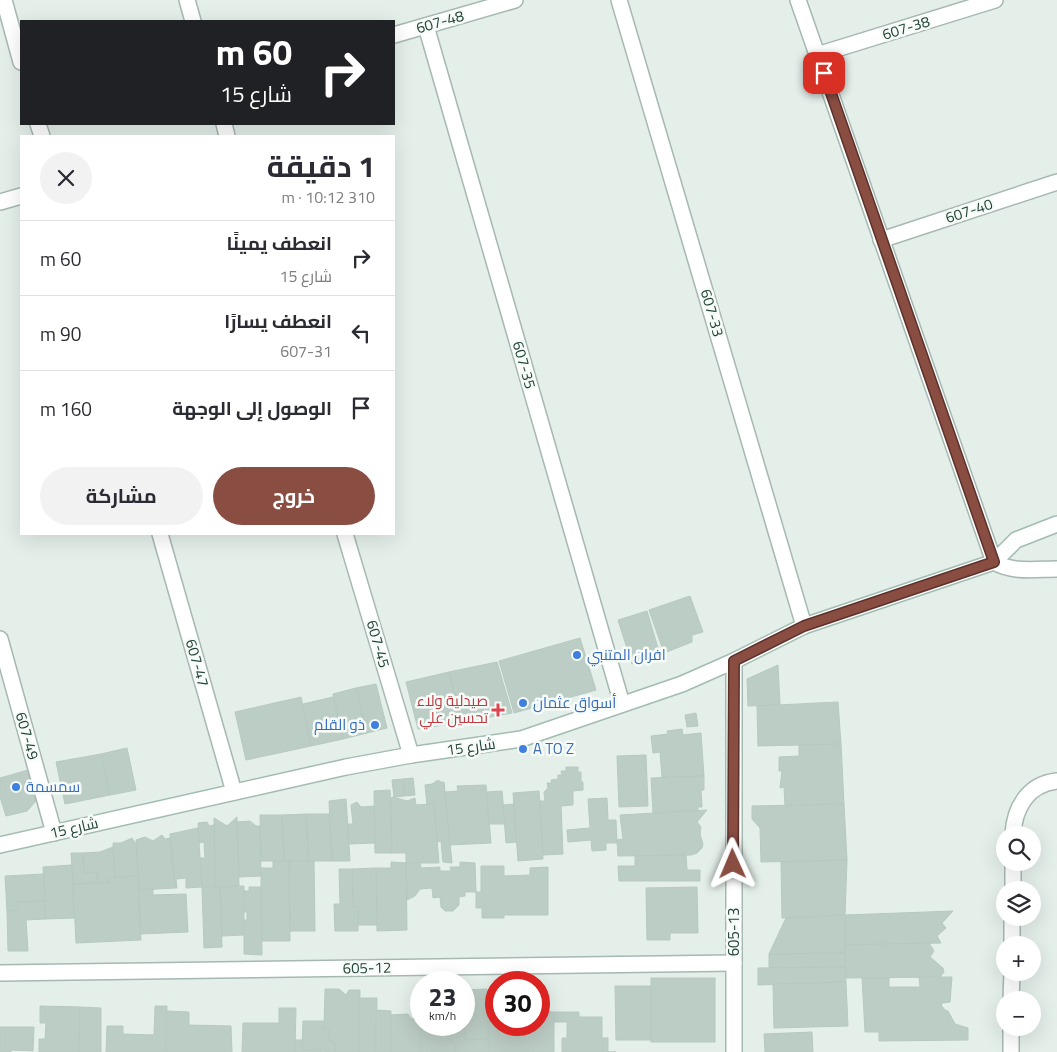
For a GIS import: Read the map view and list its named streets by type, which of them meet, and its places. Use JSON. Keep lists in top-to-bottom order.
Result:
{
  "streets": {
    "street": [
      "607-48",
      "607-38",
      "607-40",
      "607-33",
      "607-35",
      "607-45",
      "607-47",
      "607-49",
      "شارع 15",
      "605-13",
      "605-12"
    ]
  },
  "crossings": [
    ["607-48", "607-35"],
    ["607-33", "شارع 15"],
    ["607-35", "شارع 15"],
    ["607-45", "شارع 15"],
    ["607-47", "شارع 15"],
    ["607-49", "شارع 15"],
    ["شارع 15", "605-13"],
    ["605-13", "605-12"]
  ],
  "places": {
    "other": [
      "افران المتنبي",
      "أسواق عثمان",
      "ذو القلم",
      "A TO Z",
      "سمسمة"
    ],
    "health": ["صيدلية ولاء تحسين علي"]
  },
  "page": {
    "turn": ["60 m", "شارع 15"],
    "heading": ["1 دقيقة", "310 m · 10:12"],
    "list": [
      {
        "name": "انعطف يمينًا",
        "note": "شارع 15",
        "value": "60 m"
      },
      {
        "name": "انعطف يسارًا",
        "note": "607-31",
        "value": "90 m"
      },
      {
        "name": "الوصول إلى الوجهة",
        "value": "160 m"
      }
    ],
    "buttons": ["خروج", "مشاركة"],
    "map_buttons": ["+", "−"],
    "speed": "23 km/h",
    "limit": "30"
  }
}
